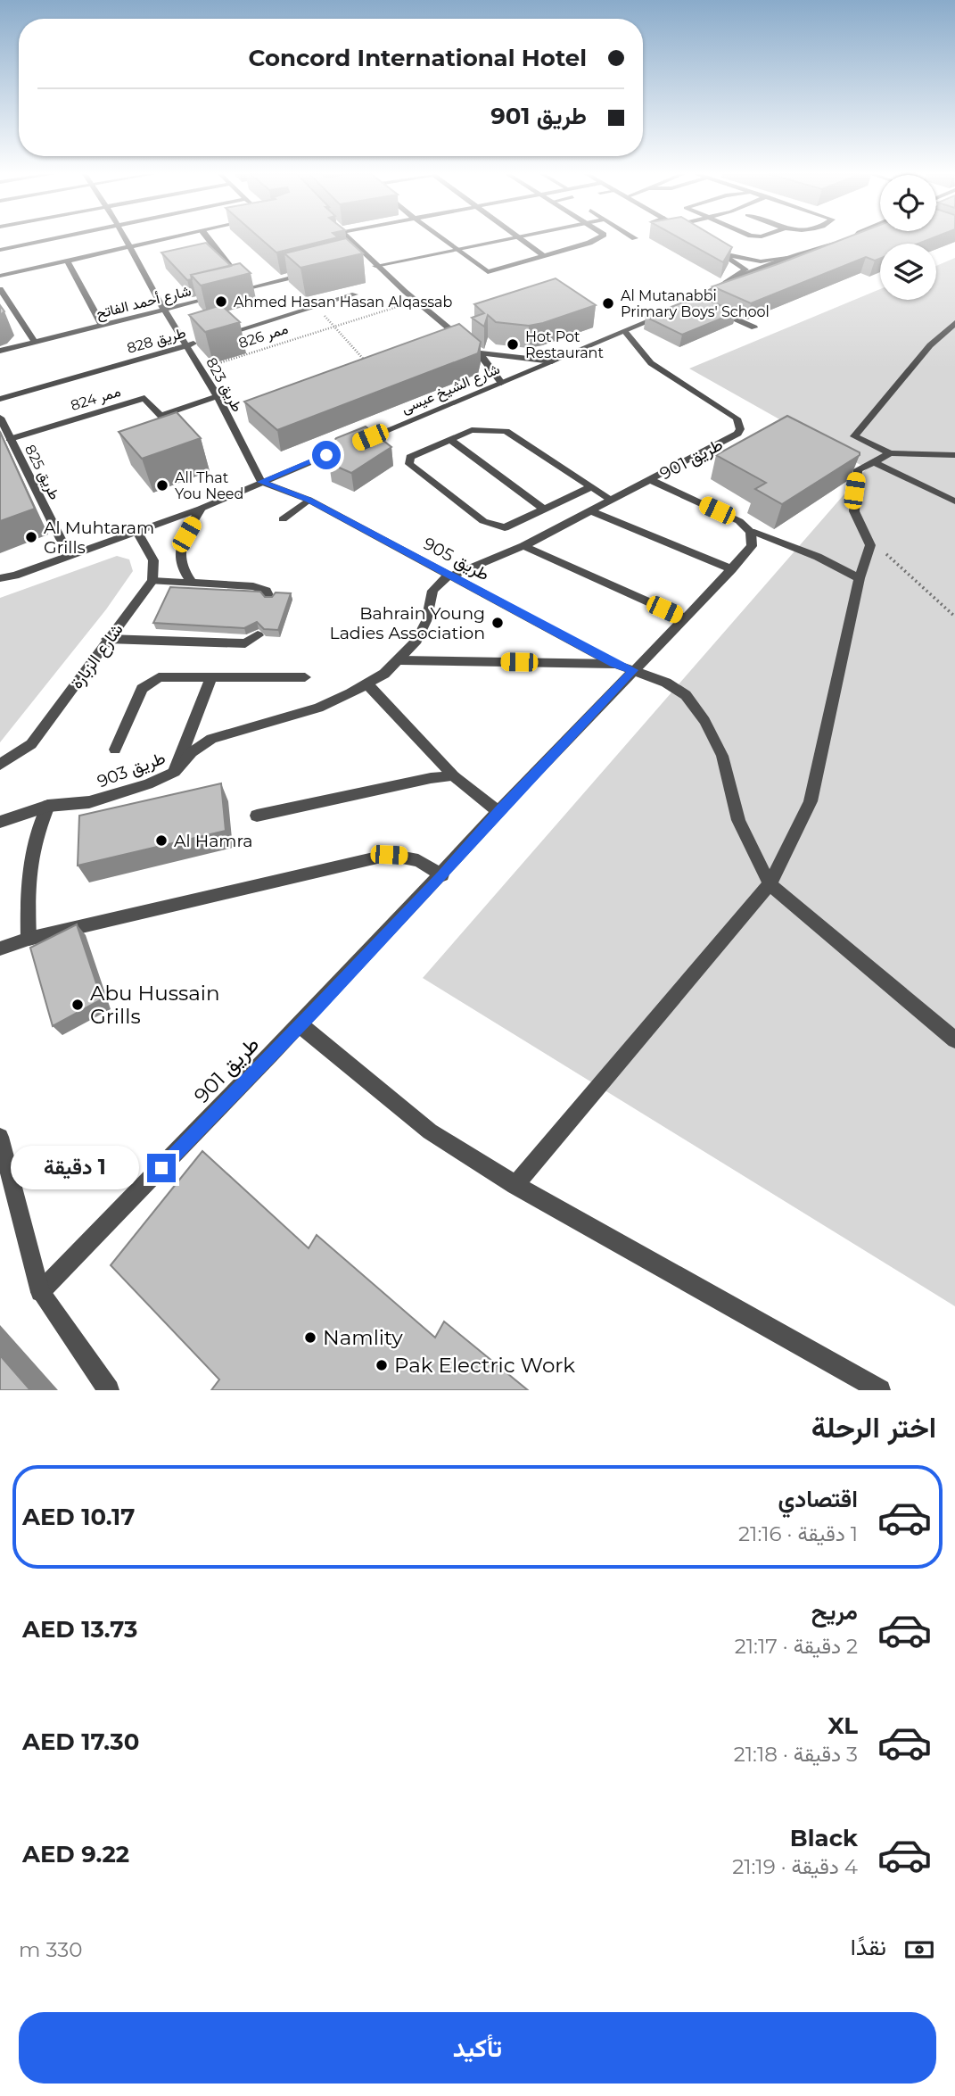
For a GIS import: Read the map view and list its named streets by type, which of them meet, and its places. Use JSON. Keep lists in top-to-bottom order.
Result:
{
  "streets": {
    "street": [
      "شارع أحمد الفاتح",
      "طريق 828",
      "طريق 823",
      "شارع الشيخ عيسى",
      "ممر 824",
      "طريق 901",
      "طريق 825",
      "طريق 905",
      "شارع الزبارة",
      "طريق 903"
    ],
    "path": ["ممر 826"]
  },
  "crossings": [
    ["شارع أحمد الفاتح", "طريق 823"],
    ["ممر 826", "طريق 823"],
    ["طريق 828", "طريق 823"],
    ["طريق 823", "شارع الشيخ عيسى"],
    ["طريق 823", "ممر 824"],
    ["طريق 823", "طريق 905"],
    ["شارع الشيخ عيسى", "طريق 901"],
    ["شارع الشيخ عيسى", "طريق 905"],
    ["ممر 824", "طريق 825"],
    ["طريق 901", "طريق 905"],
    ["طريق 905", "طريق 903"]
  ],
  "places": [
    "Ahmed Hasan Hasan Alqassab",
    "Al Mutanabbi Primary Boys' School",
    "Hot Pot Restaurant",
    "All That You Need",
    "Al Muhtaram Grills",
    "Bahrain Young Ladies Association",
    "Al Hamra",
    "Abu Hussain Grills",
    "Namlity",
    "Pak Electric Work"
  ],
  "page": {
    "banner": ["Concord International Hotel", "طريق 901"],
    "bubble": "1 دقيقة",
    "heading": "اختر الرحلة",
    "list": [
      {
        "name": "اقتصادي",
        "note": "1 دقيقة · 21:16",
        "value": "AED 10.17"
      },
      {
        "name": "مريح",
        "note": "2 دقيقة · 21:17",
        "value": "AED 13.73"
      },
      {
        "name": "XL",
        "note": "3 دقيقة · 21:18",
        "value": "AED 17.30"
      },
      {
        "name": "Black",
        "note": "4 دقيقة · 21:19",
        "value": "AED 9.22"
      }
    ],
    "pay": ["نقدًا", "330 m"],
    "buttons": "تأكيد"
  }
}
